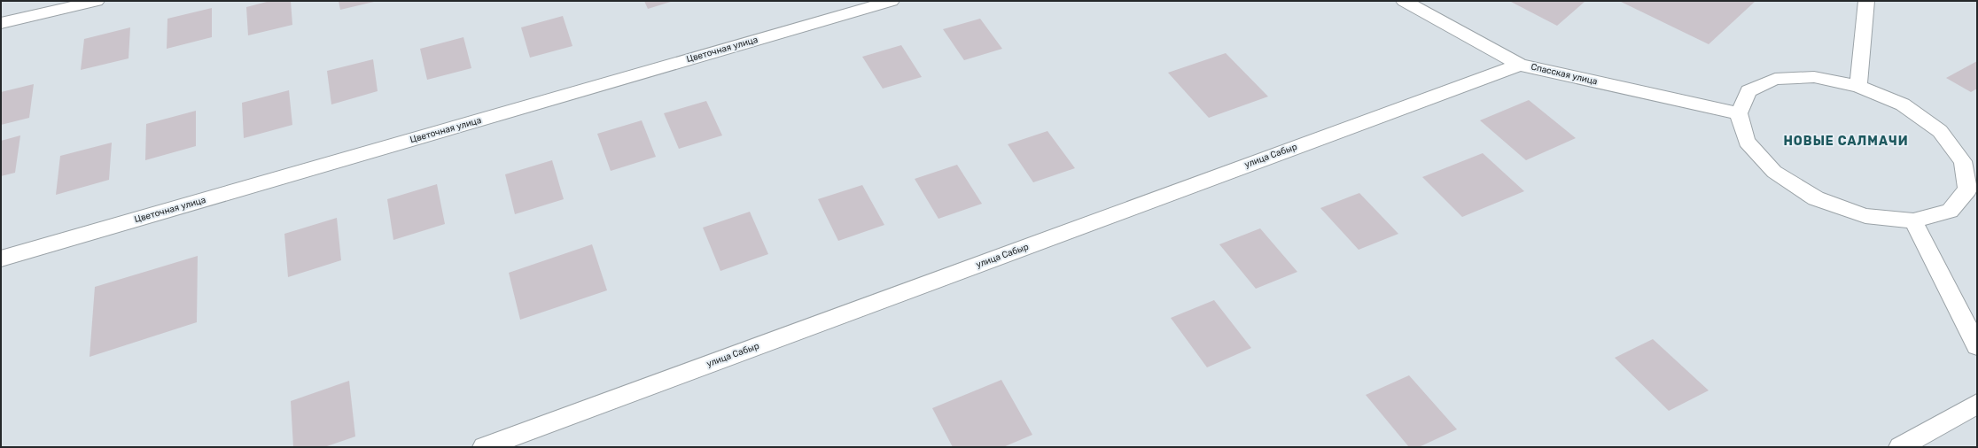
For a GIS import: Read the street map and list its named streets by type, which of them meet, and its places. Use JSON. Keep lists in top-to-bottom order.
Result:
{
  "streets": {
    "street": ["Цветочная улица", "Спасская улица", "улица Сабыр"]
  },
  "crossings": [
    ["Спасская улица", "улица Сабыр"]
  ],
  "districts": ["НОВЫЕ САЛМАЧИ"]
}
